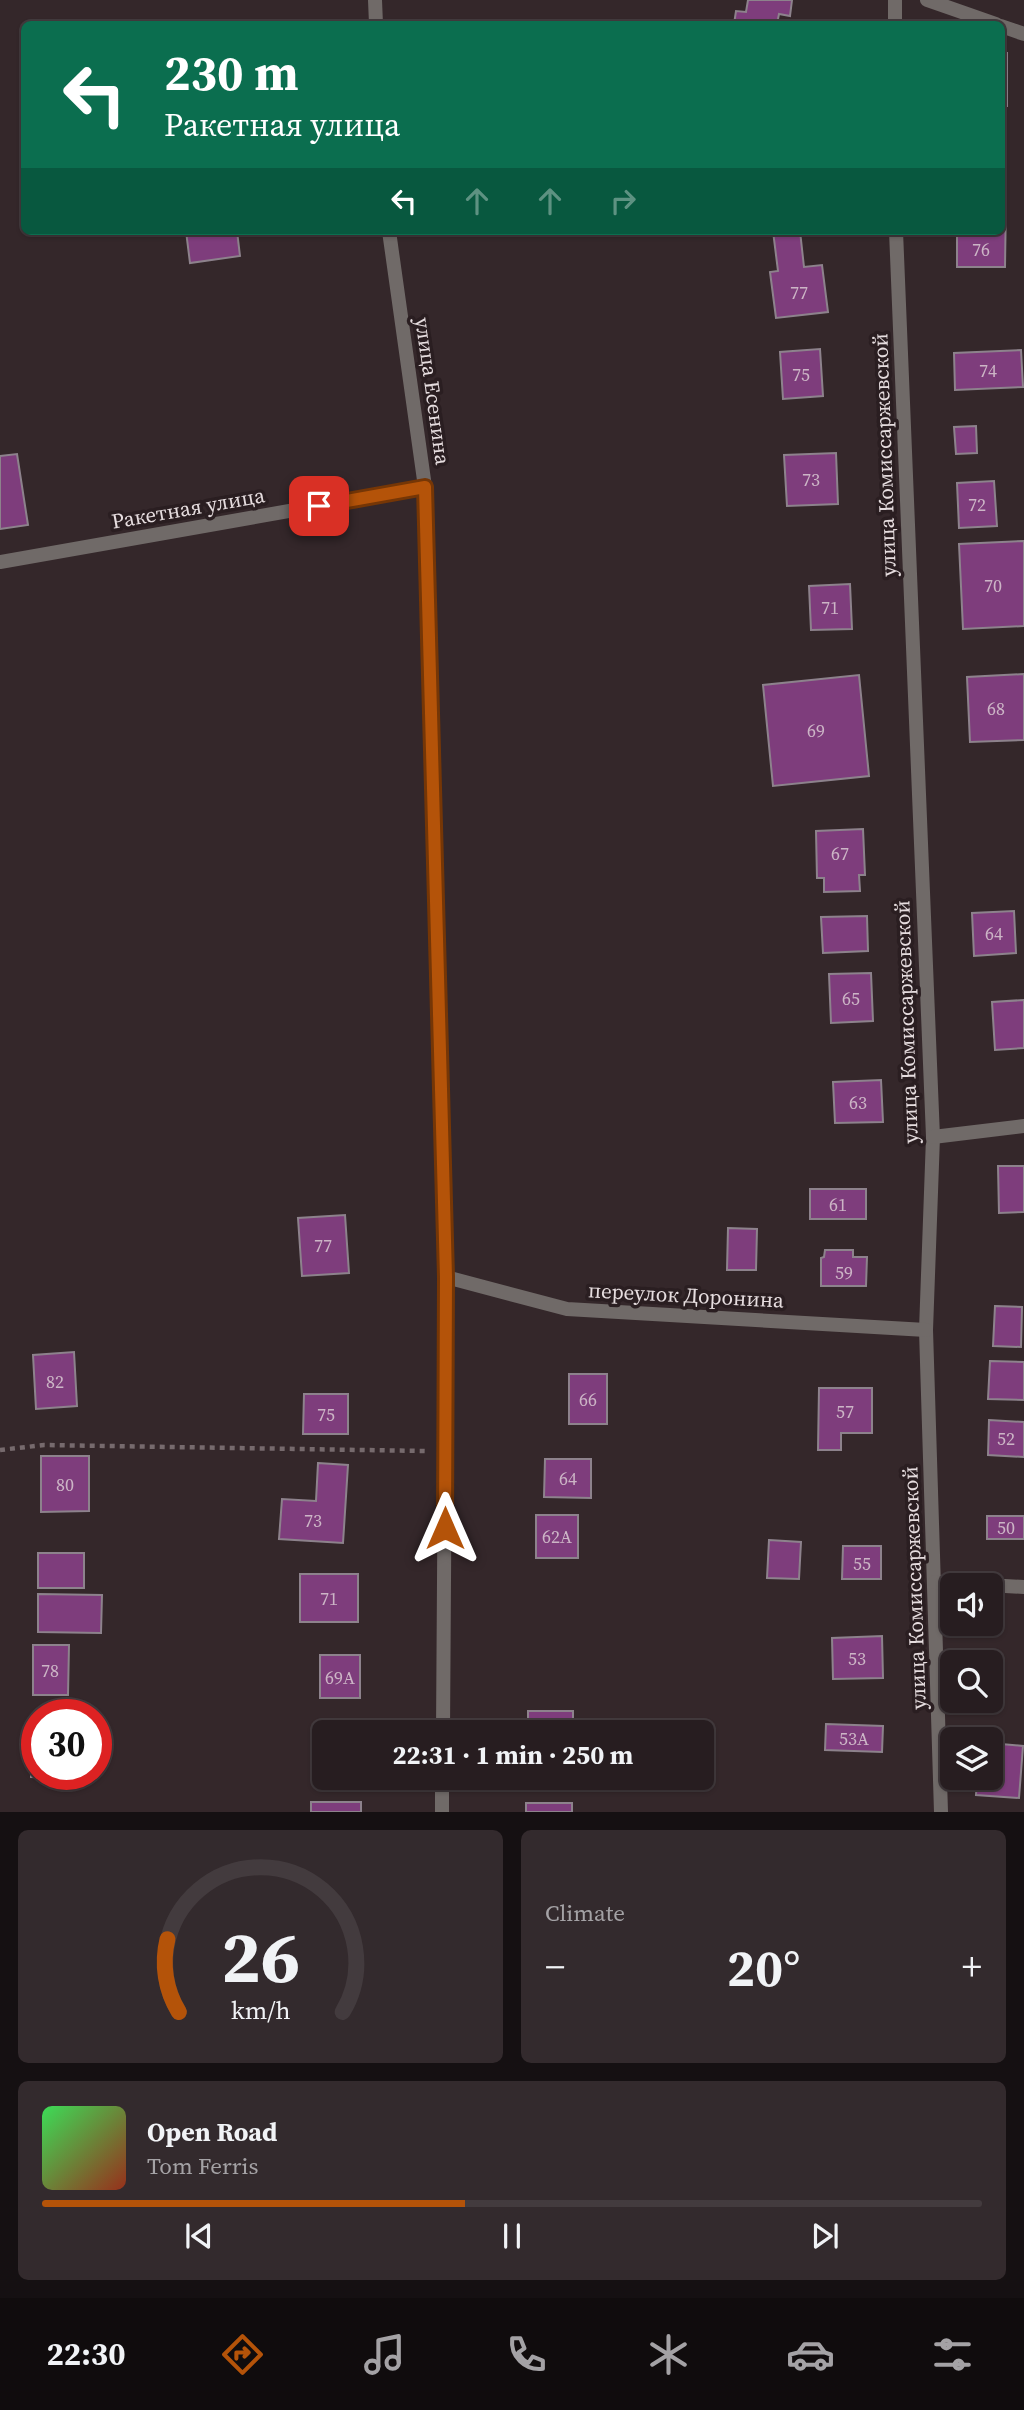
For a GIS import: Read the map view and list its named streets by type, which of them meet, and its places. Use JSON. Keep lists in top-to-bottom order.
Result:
{
  "streets": {
    "street": [
      "улица Есенина",
      "улица Комиссаржевской",
      "Ракетная улица",
      "переулок Доронина"
    ]
  },
  "crossings": [
    ["улица Есенина", "Ракетная улица"],
    ["улица Есенина", "переулок Доронина"],
    ["улица Комиссаржевской", "переулок Доронина"]
  ],
  "house_numbers": [
    "76",
    "77",
    "74",
    "75",
    "73",
    "72",
    "70",
    "71",
    "68",
    "69",
    "67",
    "64",
    "65",
    "63",
    "61",
    "77",
    "59",
    "82",
    "66",
    "57",
    "75",
    "52",
    "64",
    "80",
    "73",
    "50",
    "62А",
    "55",
    "71",
    "53",
    "78",
    "69А",
    "53А"
  ],
  "page": {
    "turn": ["230 m", "Ракетная улица"],
    "limit": "30",
    "trip": "22:31 · 1 min · 250 m",
    "tile": "Climate",
    "heat": ["−", "20°", "+"],
    "song": ["Open Road", "Tom Ferris"],
    "tabs": "22:30",
    "gauge": ["26", "km/h"]
  }
}
